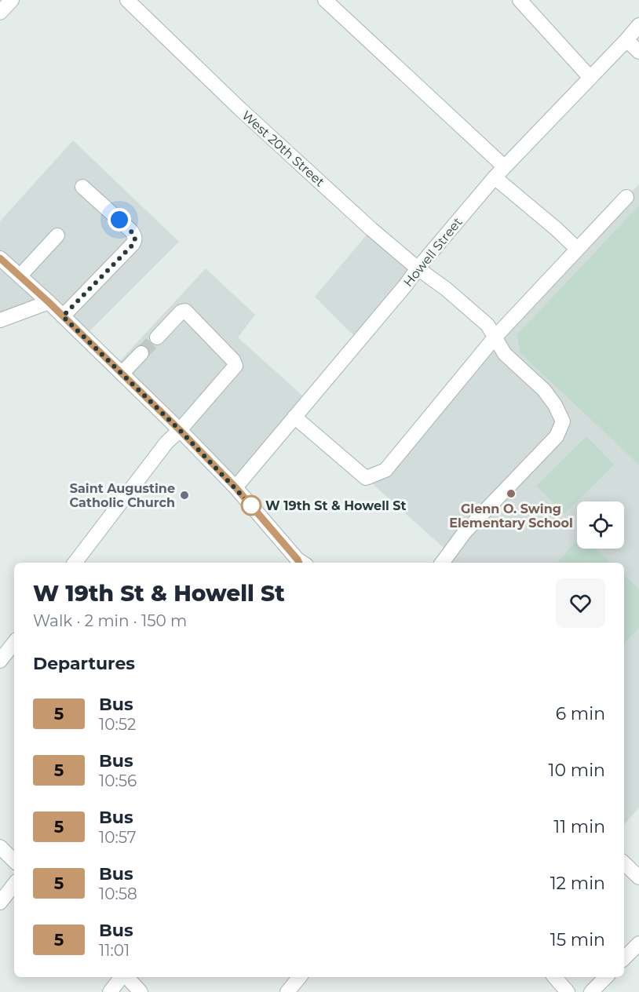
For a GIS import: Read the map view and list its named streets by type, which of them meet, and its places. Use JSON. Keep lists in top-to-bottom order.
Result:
{
  "streets": {
    "street": ["West 20th Street", "Howell Street"]
  },
  "crossings": [
    ["West 20th Street", "Howell Street"]
  ],
  "places": ["Glenn O. Swing Elementary School", "Saint Augustine Catholic Church", "W 19th St & Howell St"],
  "lines": ["bus line 5"],
  "page": {
    "heading": [
      ["W 19th St & Howell St", "Walk · 2 min · 150 m"],
      "Departures"
    ],
    "list": [
      {
        "mark": "5",
        "name": "Bus",
        "note": "10:52",
        "value": "6 min"
      },
      {
        "mark": "5",
        "name": "Bus",
        "note": "10:56",
        "value": "10 min"
      },
      {
        "mark": "5",
        "name": "Bus",
        "note": "10:57",
        "value": "11 min"
      },
      {
        "mark": "5",
        "name": "Bus",
        "note": "10:58",
        "value": "12 min"
      },
      {
        "mark": "5",
        "name": "Bus",
        "note": "11:01",
        "value": "15 min"
      }
    ]
  }
}
